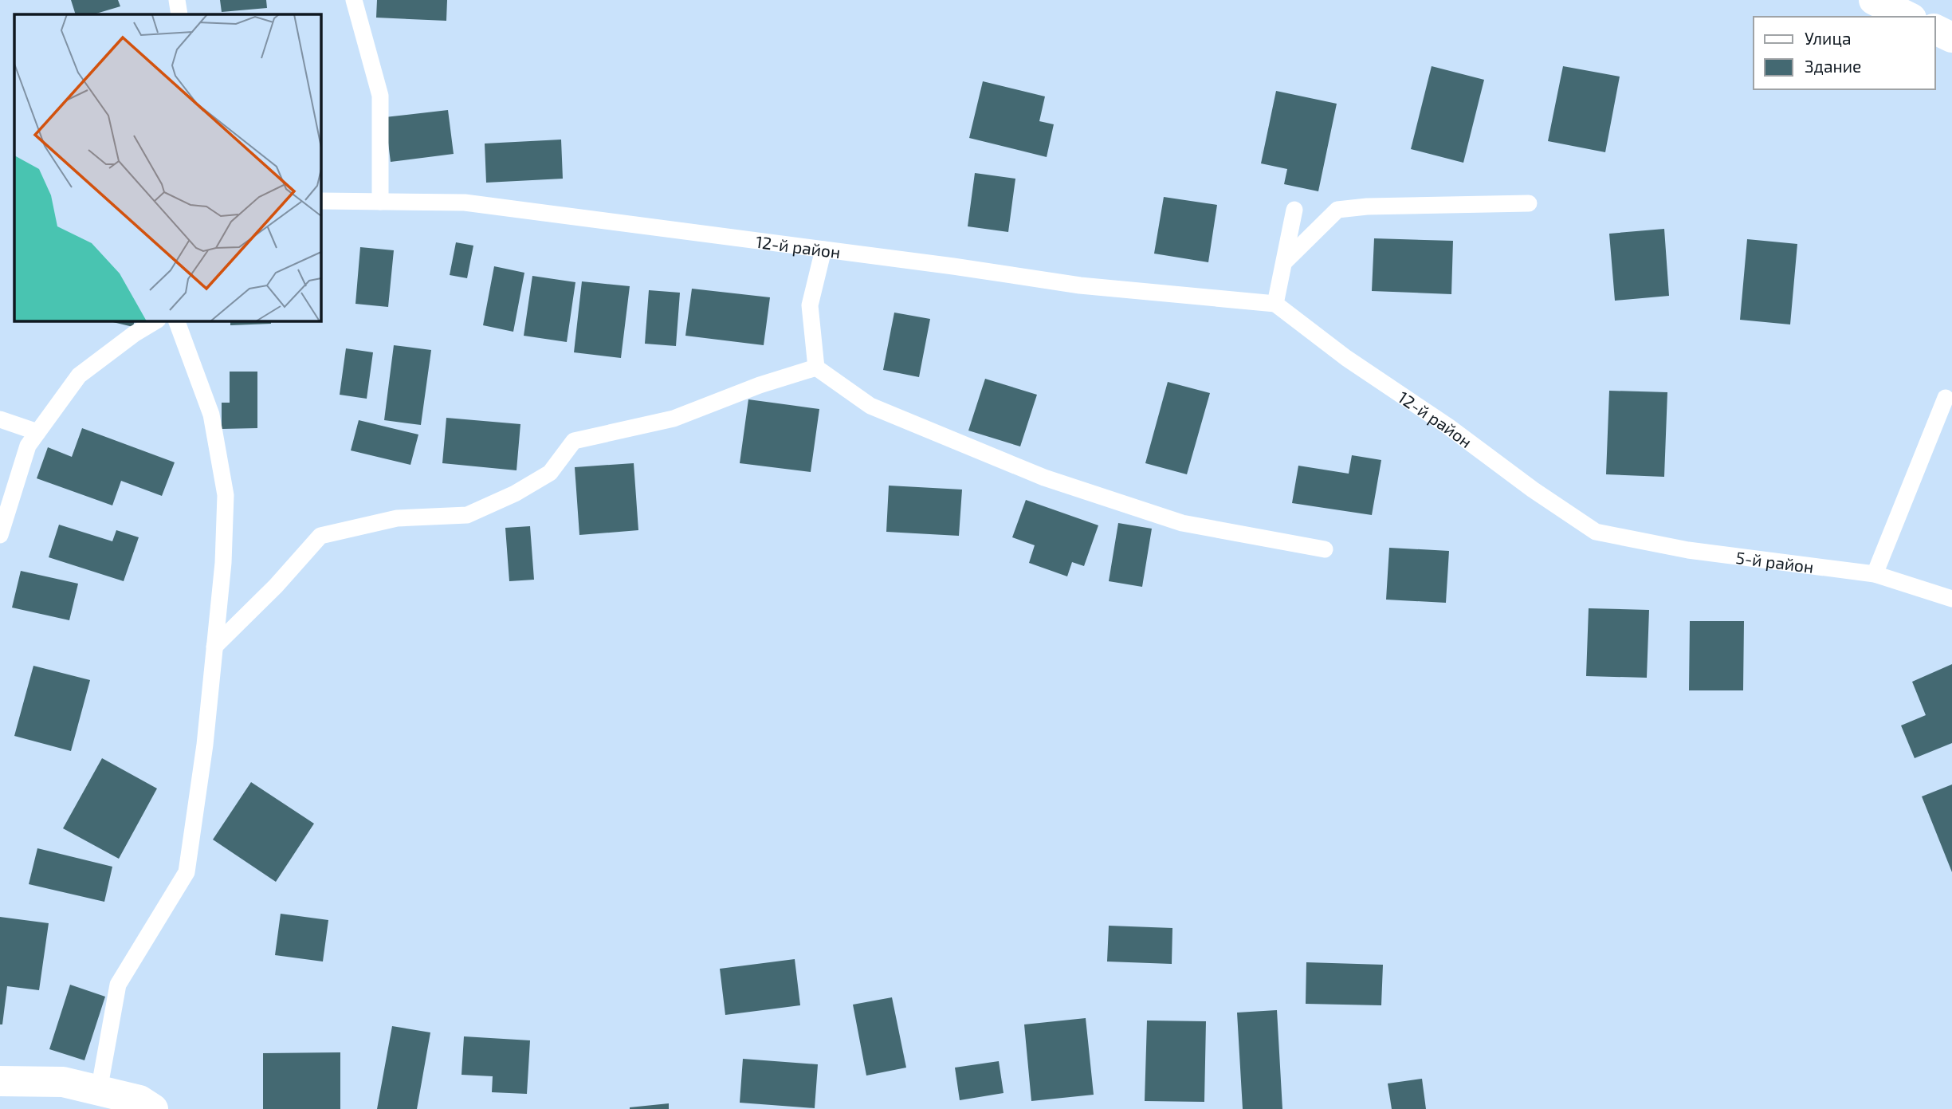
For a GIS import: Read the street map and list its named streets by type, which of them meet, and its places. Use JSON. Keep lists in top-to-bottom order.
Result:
{
  "streets": {
    "lane": ["12-й район", "5-й район"]
  },
  "crossings": [
    ["12-й район", "5-й район"]
  ],
  "legend": ["Улица", "Здание"]
}
